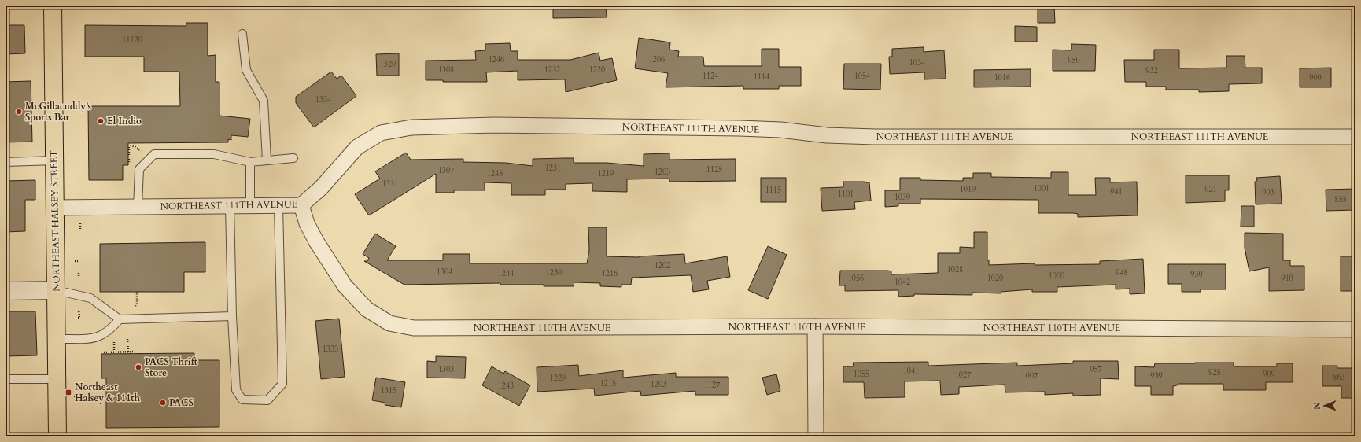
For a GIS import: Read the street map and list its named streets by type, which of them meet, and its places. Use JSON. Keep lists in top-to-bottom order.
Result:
{
  "streets": {
    "main road": ["NORTHEAST HALSEY STREET"],
    "street": ["NORTHEAST 111TH AVENUE", "NORTHEAST 110TH AVENUE"]
  },
  "crossings": [
    ["NORTHEAST 111TH AVENUE", "NORTHEAST HALSEY STREET"],
    ["NORTHEAST 111TH AVENUE", "NORTHEAST 110TH AVENUE"]
  ],
  "places": {
    "other": [
      "McGillacuddy's Sports Bar",
      "El Indio",
      "PACS Thrift Store",
      "PACS"
    ],
    "transit": ["Northeast Halsey & 111th"]
  },
  "house_numbers": [
    "11120",
    "1246",
    "1206",
    "950",
    "1034",
    "1320",
    "1308",
    "1232",
    "1220",
    "932",
    "1124",
    "1054",
    "1114",
    "1016",
    "900",
    "1334",
    "1231",
    "1125",
    "1307",
    "1205",
    "1245",
    "1219",
    "1331",
    "1001",
    "1019",
    "921",
    "1115",
    "941",
    "903",
    "1101",
    "1039",
    "855",
    "1202",
    "1028",
    "1304",
    "1230",
    "948",
    "1244",
    "1216",
    "930",
    "1000",
    "1056",
    "1020",
    "910",
    "1042",
    "1335",
    "1303",
    "957",
    "1041",
    "925",
    "1055",
    "909",
    "1027",
    "1007",
    "939",
    "863",
    "1229",
    "1215",
    "1203",
    "1127",
    "1243",
    "1315"
  ],
  "north": "left"
}
